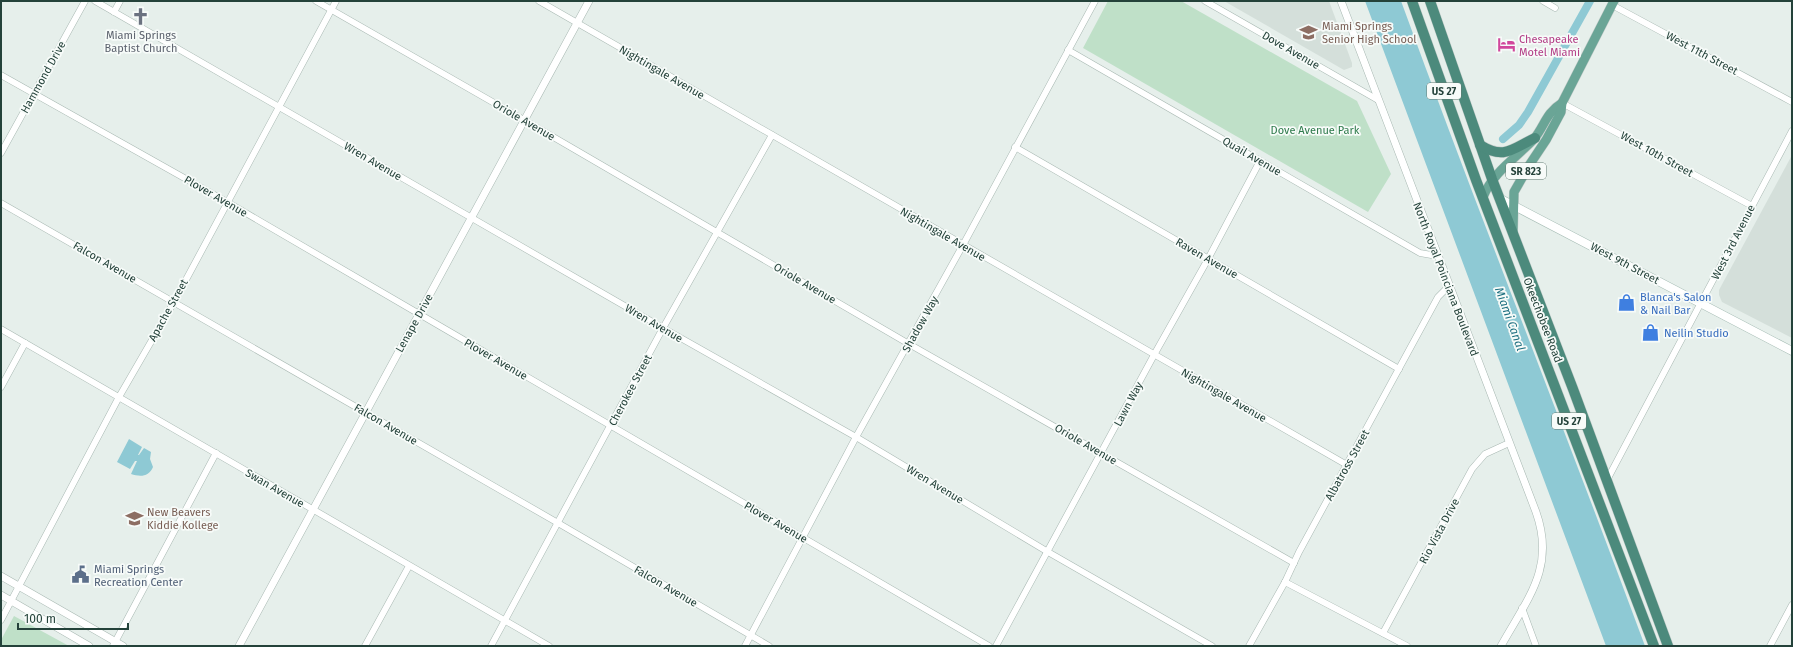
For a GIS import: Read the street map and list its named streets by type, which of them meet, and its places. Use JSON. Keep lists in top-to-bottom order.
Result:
{
  "streets": {
    "highway": ["US 27", "Okeechobee Road"],
    "main road": ["SR 823", "West 9th Street"],
    "street": [
      "Dove Avenue",
      "West 11th Street",
      "Nightingale Avenue",
      "Hammond Drive",
      "Oriole Avenue",
      "West 10th Street",
      "Quail Avenue",
      "Wren Avenue",
      "Plover Avenue",
      "West 3rd Avenue",
      "Raven Avenue",
      "Falcon Avenue",
      "North Royal Poinciana Boulevard",
      "Apache Street",
      "Lenape Drive",
      "Shadow Way",
      "Cherokee Street",
      "Lawn Way",
      "Albatross Street",
      "Swan Avenue",
      "Rio Vista Drive"
    ]
  },
  "crossings": [
    ["Dove Avenue", "North Royal Poinciana Boulevard"],
    ["West 11th Street", "SR 823"],
    ["Nightingale Avenue", "Lenape Drive"],
    ["Nightingale Avenue", "Shadow Way"],
    ["Nightingale Avenue", "Cherokee Street"],
    ["Nightingale Avenue", "Lawn Way"],
    ["Nightingale Avenue", "Albatross Street"],
    ["Hammond Drive", "Plover Avenue"],
    ["US 27", "SR 823"],
    ["US 27", "Okeechobee Road"],
    ["Oriole Avenue", "Apache Street"],
    ["Oriole Avenue", "Lenape Drive"],
    ["Oriole Avenue", "Shadow Way"],
    ["Oriole Avenue", "Cherokee Street"],
    ["Oriole Avenue", "Lawn Way"],
    ["Oriole Avenue", "Albatross Street"],
    ["West 10th Street", "SR 823"],
    ["West 10th Street", "West 3rd Avenue"],
    ["Quail Avenue", "North Royal Poinciana Boulevard"],
    ["Quail Avenue", "Shadow Way"],
    ["Quail Avenue", "Lawn Way"],
    ["Wren Avenue", "Apache Street"],
    ["Wren Avenue", "Lenape Drive"],
    ["Wren Avenue", "Shadow Way"],
    ["Wren Avenue", "Cherokee Street"],
    ["Wren Avenue", "Lawn Way"],
    ["SR 823", "West 9th Street"],
    ["SR 823", "Okeechobee Road"],
    ["Plover Avenue", "Apache Street"],
    ["Plover Avenue", "Lenape Drive"],
    ["Plover Avenue", "Shadow Way"],
    ["Plover Avenue", "Cherokee Street"],
    ["West 3rd Avenue", "West 9th Street"],
    ["West 3rd Avenue", "Okeechobee Road"],
    ["Raven Avenue", "Shadow Way"],
    ["Raven Avenue", "Lawn Way"],
    ["Raven Avenue", "Albatross Street"],
    ["Falcon Avenue", "Apache Street"],
    ["Falcon Avenue", "Lenape Drive"],
    ["Falcon Avenue", "Shadow Way"],
    ["Falcon Avenue", "Cherokee Street"],
    ["West 9th Street", "Okeechobee Road"],
    ["North Royal Poinciana Boulevard", "Albatross Street"],
    ["North Royal Poinciana Boulevard", "Rio Vista Drive"],
    ["Apache Street", "Swan Avenue"],
    ["Lenape Drive", "Swan Avenue"],
    ["Cherokee Street", "Swan Avenue"]
  ],
  "water": ["Miami Canal"],
  "parks": ["Dove Avenue Park"],
  "places": {
    "church": ["Miami Springs Baptist Church"],
    "school or university": ["Miami Springs Senior High School", "New Beavers Kiddie Kollege"],
    "hotel": ["Chesapeake Motel Miami"],
    "shop": ["Blanca's Salon & Nail Bar", "Neilin Studio"],
    "public building": ["Miami Springs Recreation Center"]
  },
  "scale_bar": "100 m"
}
